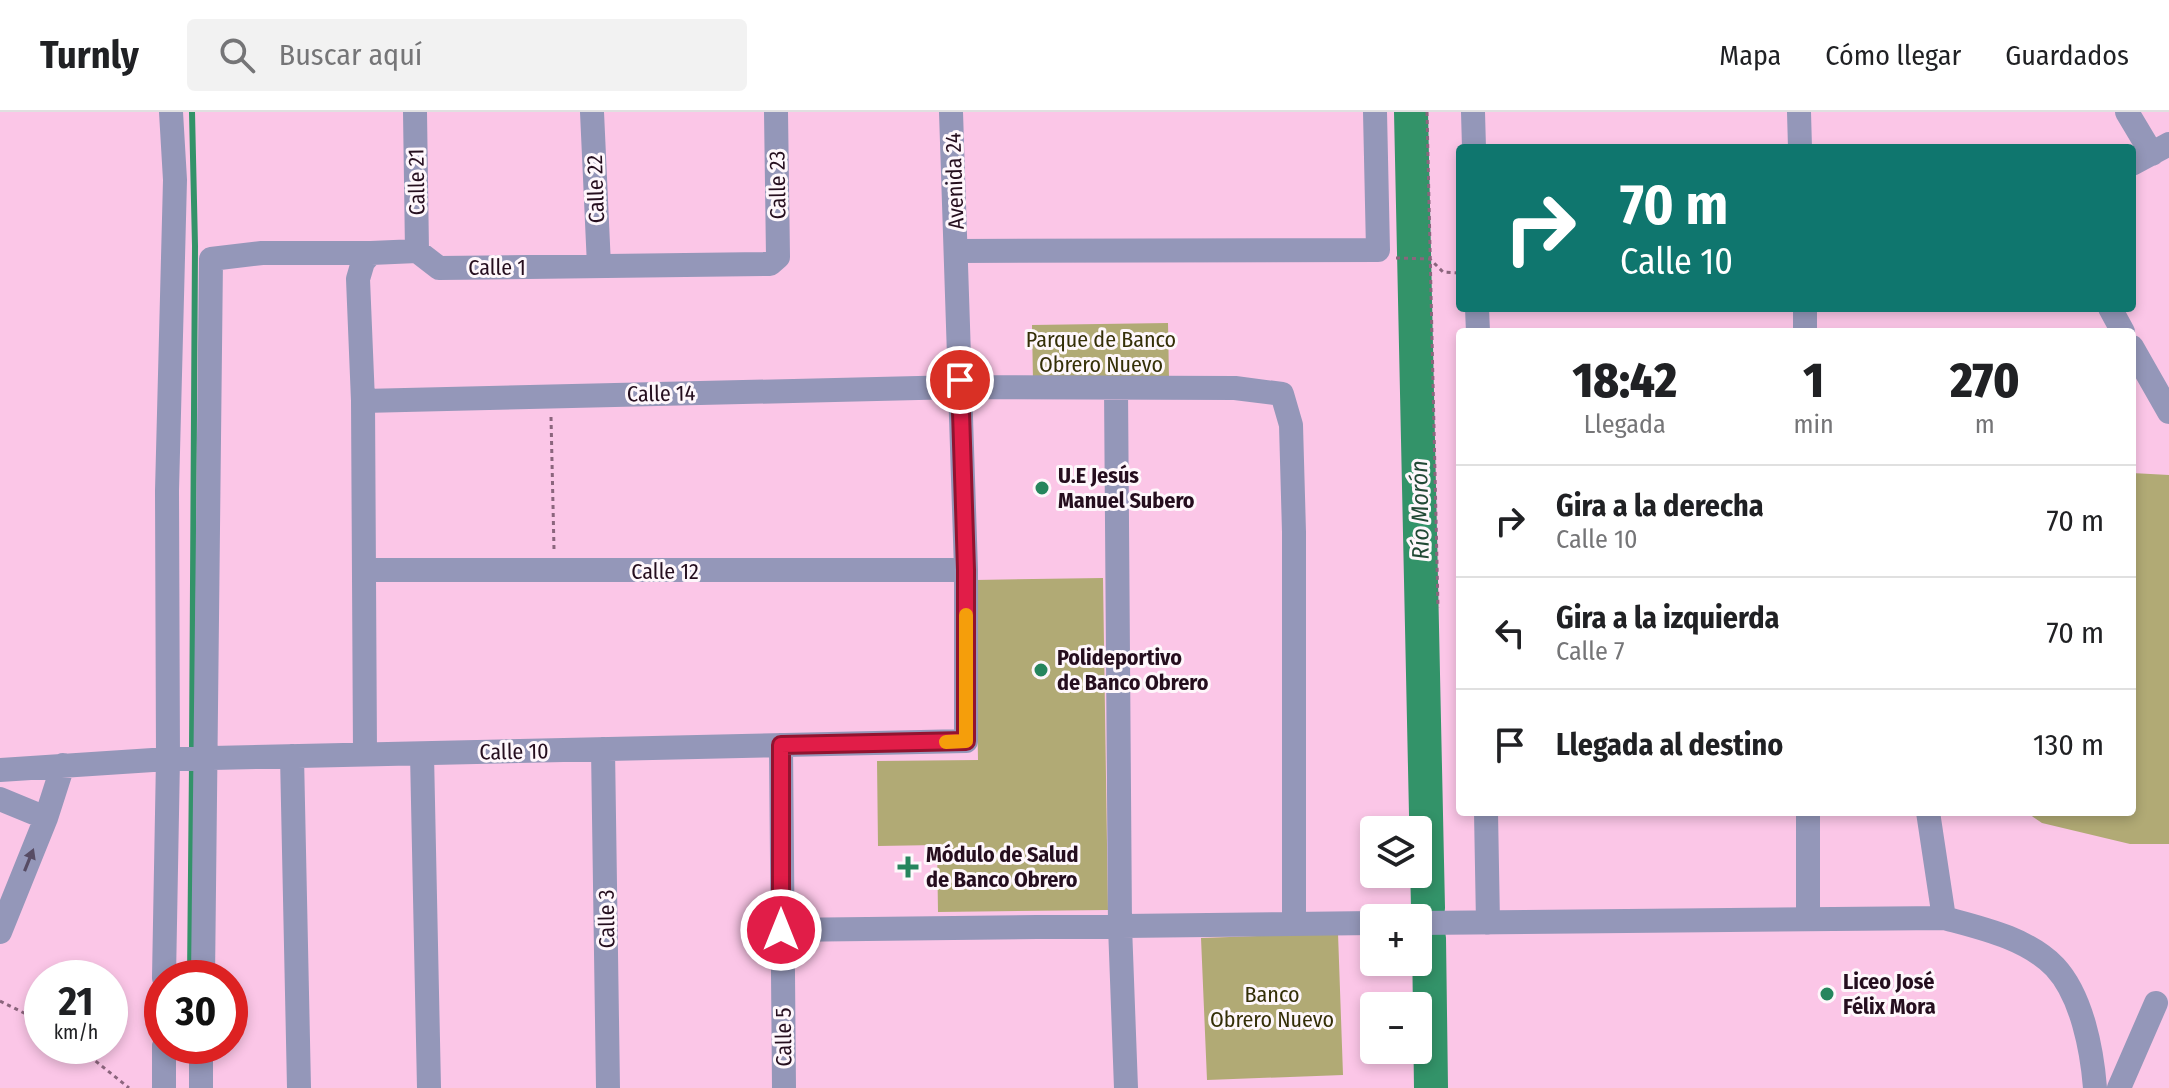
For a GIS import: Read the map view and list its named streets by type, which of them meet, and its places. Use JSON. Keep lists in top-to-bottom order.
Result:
{
  "streets": {
    "street": [
      "Avenida 24",
      "Calle 21",
      "Calle 23",
      "Calle 22",
      "Calle 1",
      "Calle 14",
      "Calle 12",
      "Calle 10",
      "Calle 3",
      "Calle 5"
    ]
  },
  "crossings": [
    ["Avenida 24", "Calle 14"],
    ["Avenida 24", "Calle 12"],
    ["Avenida 24", "Calle 10"],
    ["Calle 21", "Calle 1"],
    ["Calle 23", "Calle 1"],
    ["Calle 22", "Calle 1"],
    ["Calle 1", "Calle 10"],
    ["Calle 10", "Calle 3"],
    ["Calle 10", "Calle 5"]
  ],
  "water": ["Río Morón"],
  "parks": ["Parque de Banco Obrero Nuevo", "Banco Obrero Nuevo"],
  "places": {
    "other": ["U.E Jesús Manuel Subero", "Polideportivo de Banco Obrero", "Liceo José Félix Mora"],
    "health": ["Módulo de Salud de Banco Obrero"]
  },
  "page": {
    "header": "Turnly",
    "search": "Buscar aquí",
    "nav": ["Mapa", "Cómo llegar", "Guardados"],
    "turn": ["70 m", "Calle 10"],
    "eta": [
      "18:42",
      "Llegada",
      "1",
      "min",
      "270",
      "m"
    ],
    "list": [
      {
        "name": "Gira a la derecha",
        "note": "Calle 10",
        "value": "70 m"
      },
      {
        "name": "Gira a la izquierda",
        "note": "Calle 7",
        "value": "70 m"
      },
      {
        "name": "Llegada al destino",
        "value": "130 m"
      }
    ],
    "map_buttons": ["+", "−"],
    "speed": "21 km/h",
    "limit": "30"
  }
}
